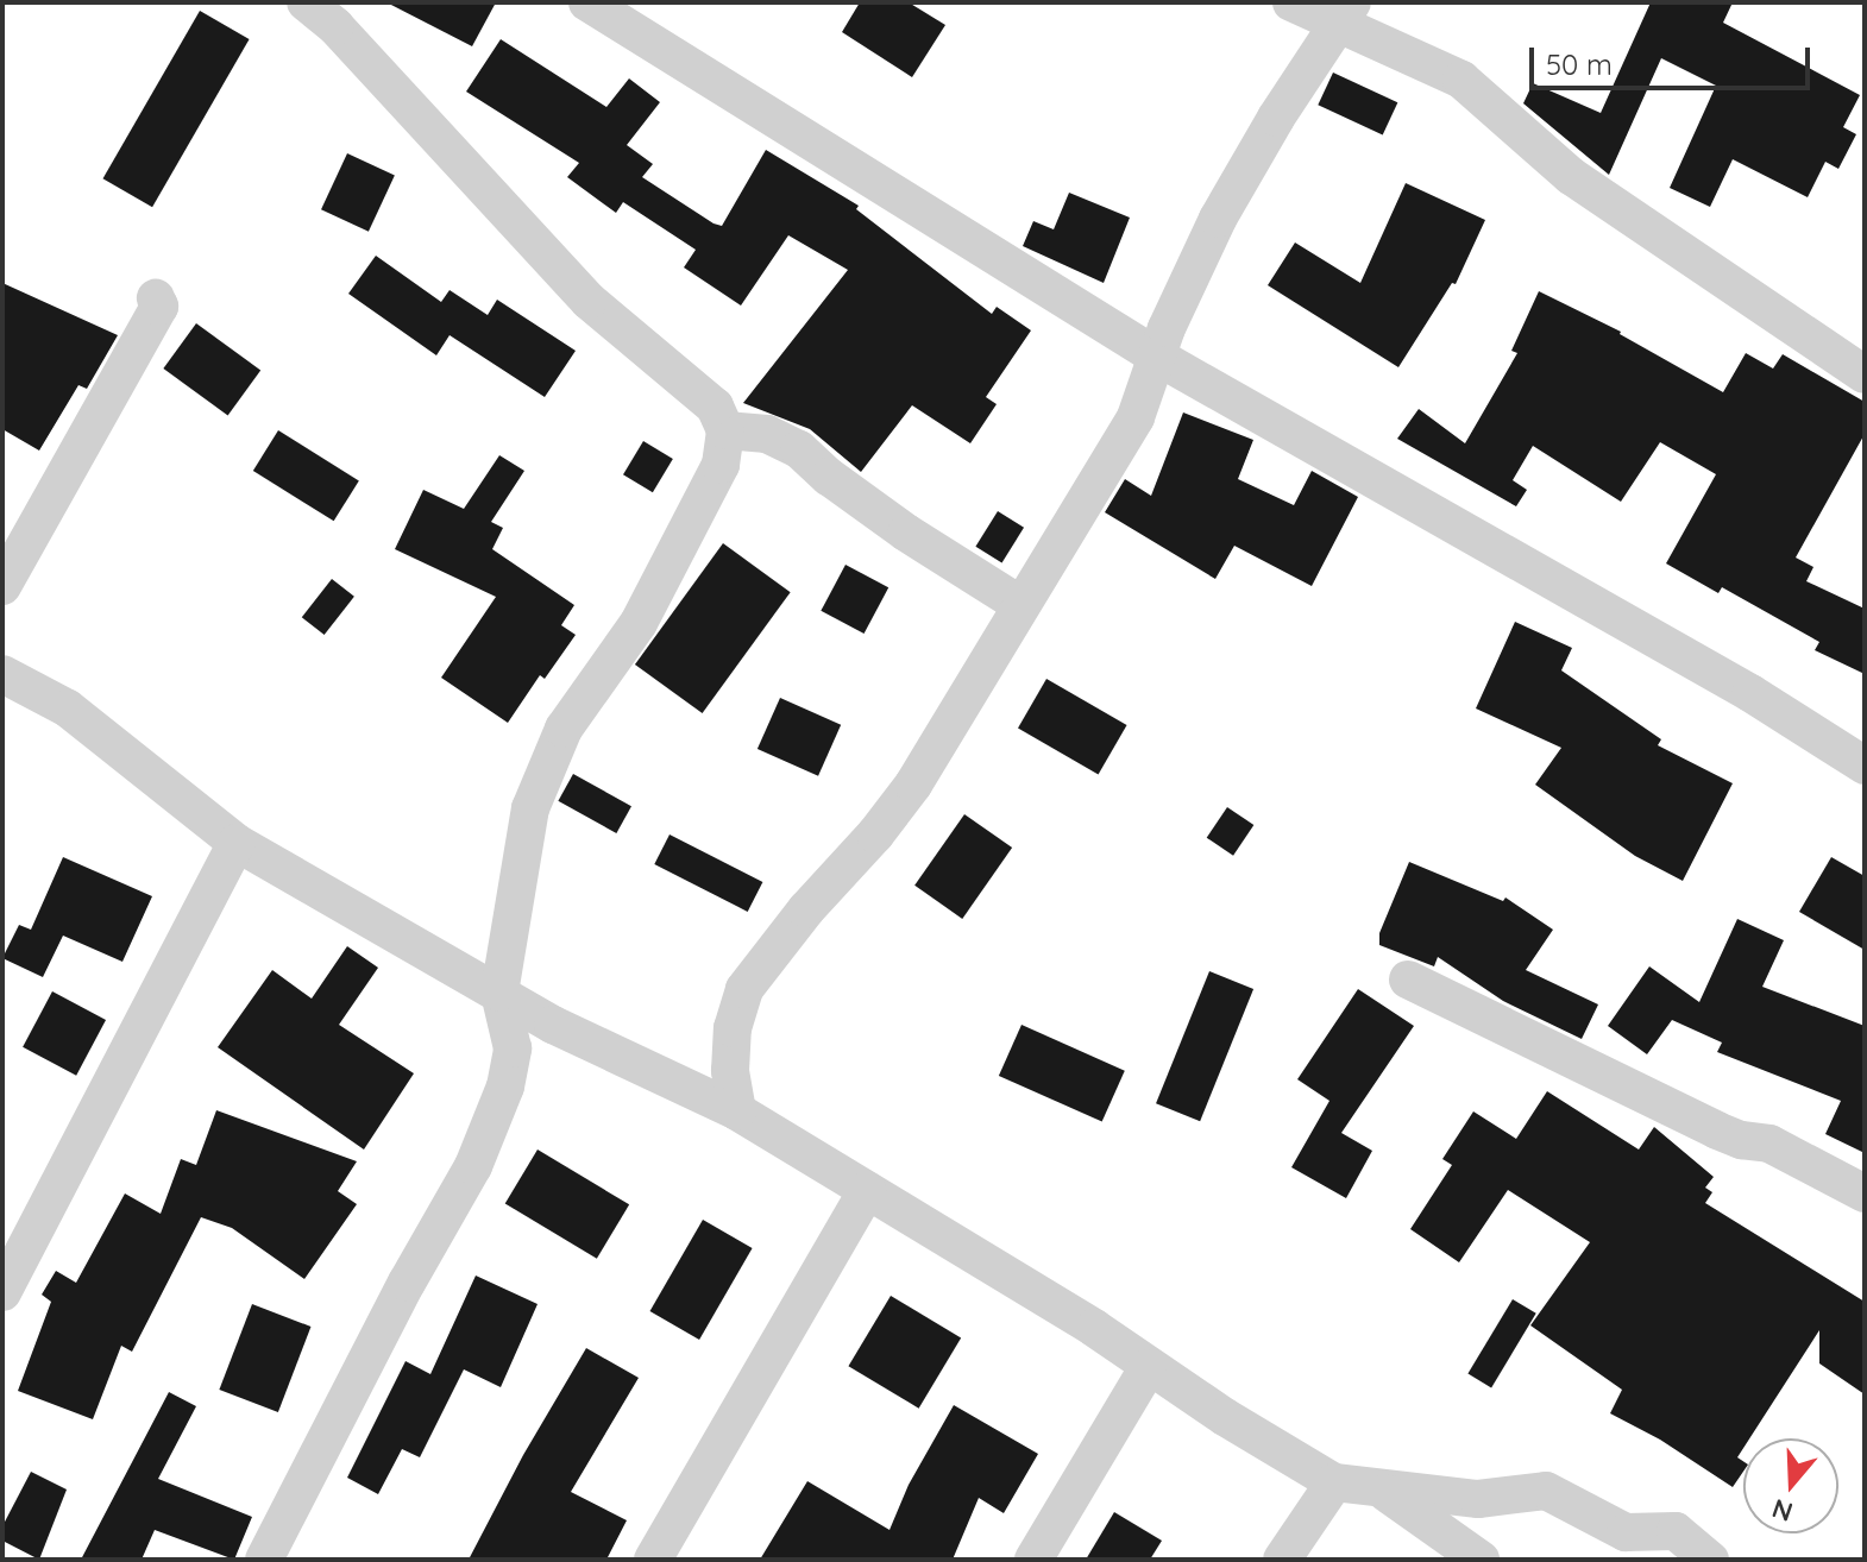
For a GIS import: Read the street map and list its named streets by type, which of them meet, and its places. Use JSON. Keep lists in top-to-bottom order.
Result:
{
  "scale_bar": "50 m",
  "north": "bottom"
}
